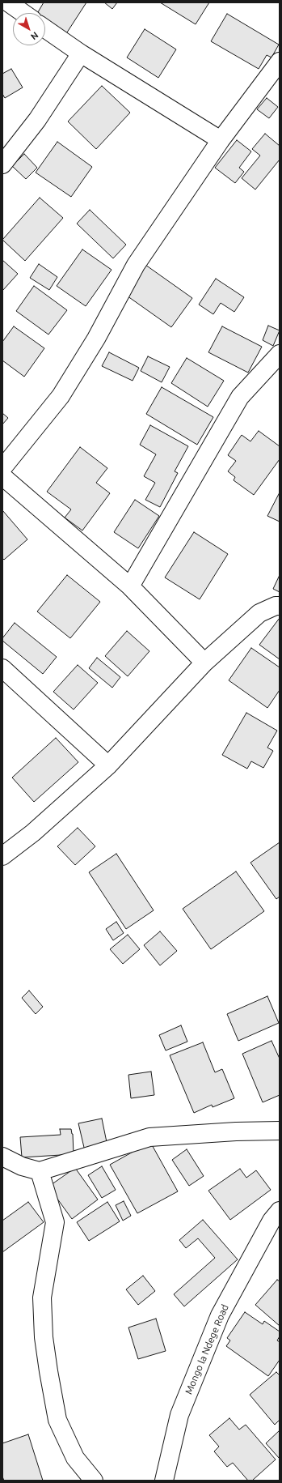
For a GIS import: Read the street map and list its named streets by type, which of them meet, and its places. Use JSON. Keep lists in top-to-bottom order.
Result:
{
  "streets": {
    "street": ["Mongo la Ndege Road"]
  },
  "north": "bottom right"
}
